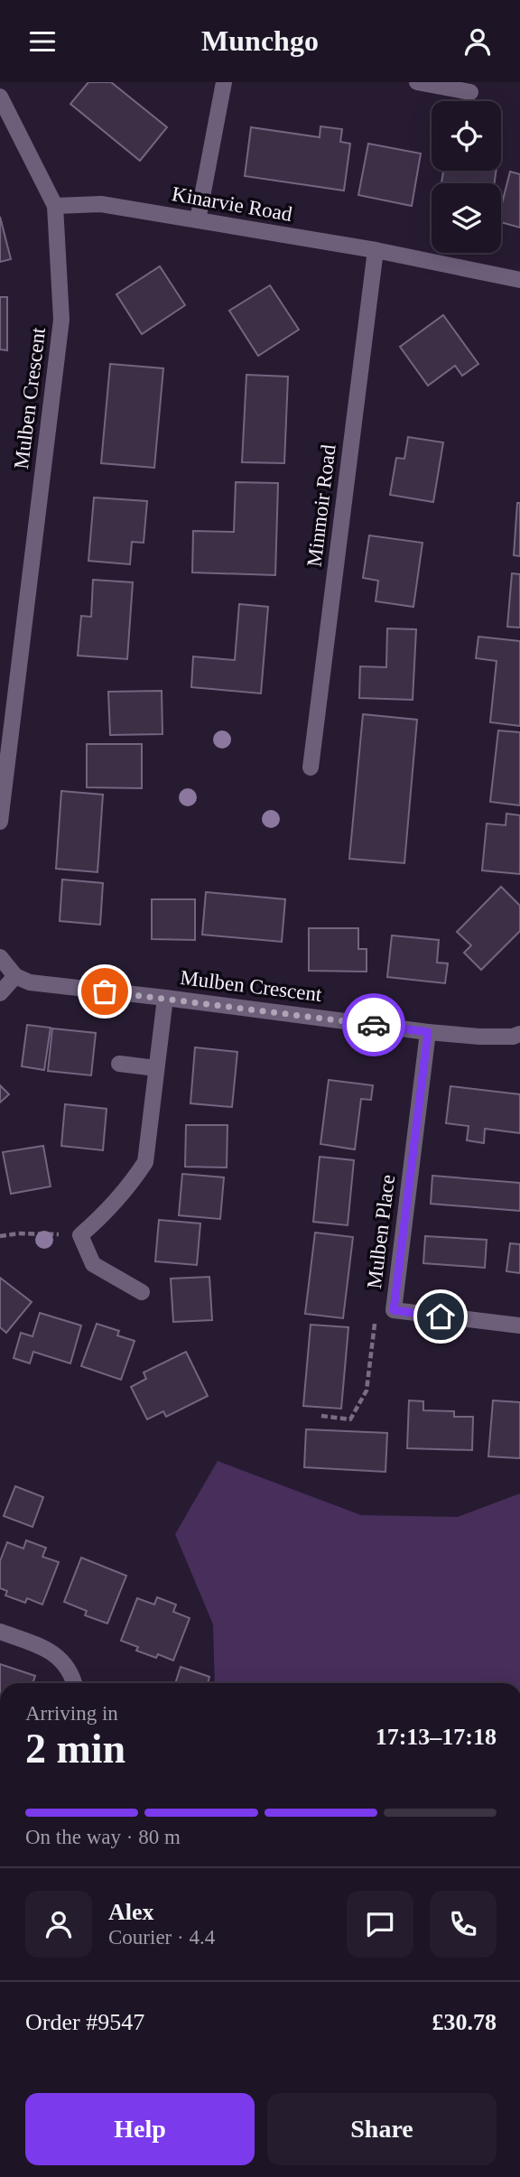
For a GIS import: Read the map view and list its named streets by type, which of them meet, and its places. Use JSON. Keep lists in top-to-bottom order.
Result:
{
  "streets": {
    "street": [
      "Kinarvie Road",
      "Mulben Crescent",
      "Minmoir Road",
      "Mulben Place"
    ]
  },
  "crossings": [
    ["Kinarvie Road", "Mulben Crescent"],
    ["Kinarvie Road", "Minmoir Road"],
    ["Mulben Crescent", "Mulben Place"]
  ],
  "page": {
    "header": "Munchgo",
    "heading": ["2 min", "Arriving in", "17:13–17:18"],
    "panel": [
      "Alex",
      "Courier · 4.4",
      "Order #9547",
      "£30.78"
    ],
    "bar": "On the way · 80 m",
    "buttons": ["Help", "Share"]
  }
}
